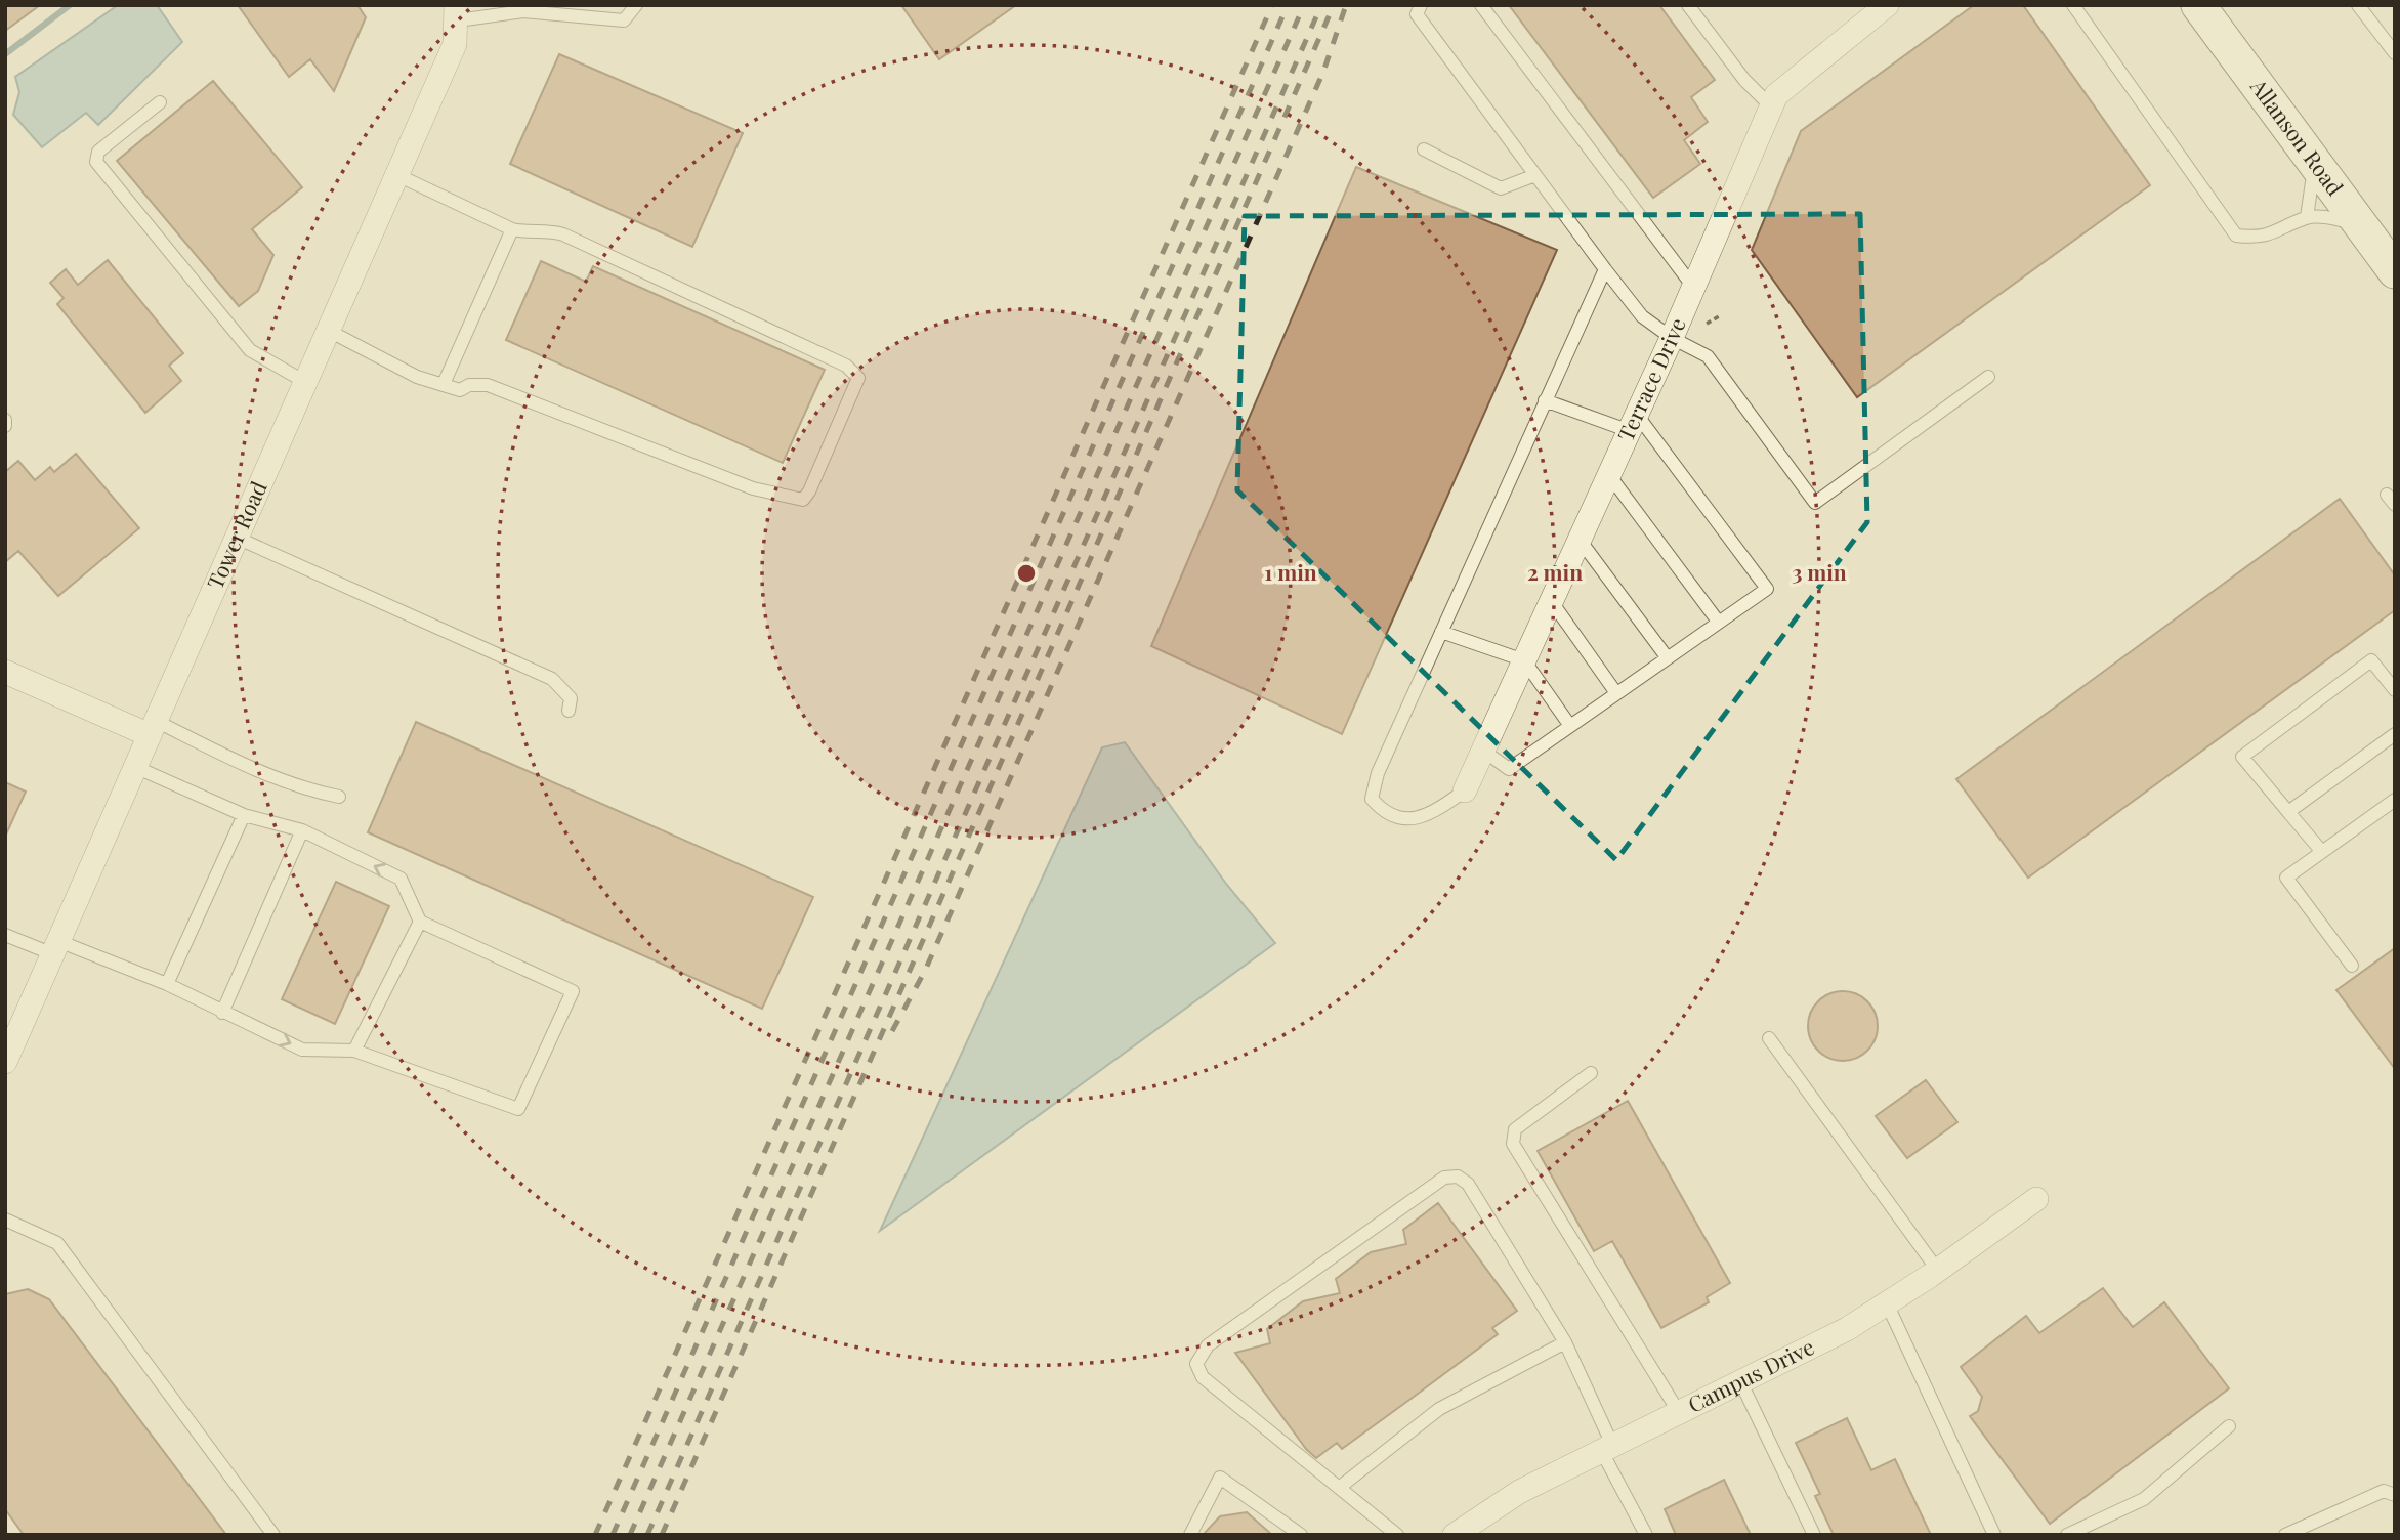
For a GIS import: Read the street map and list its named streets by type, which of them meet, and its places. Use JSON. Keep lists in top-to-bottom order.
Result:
{
  "streets": {
    "street": [
      "Allanson Road",
      "Terrace Drive",
      "Tower Road",
      "Campus Drive"
    ]
  },
  "rings": ["1 min", "2 min", "3 min"]
}
